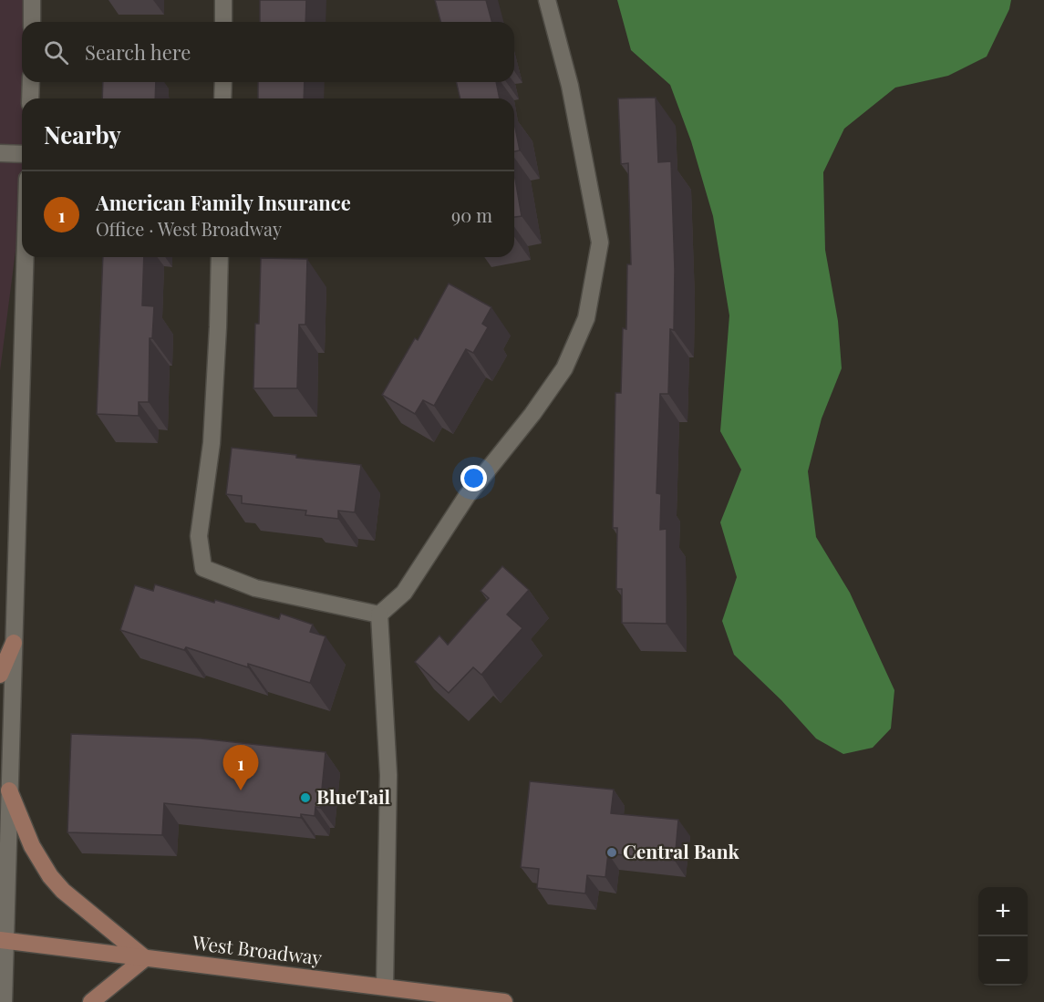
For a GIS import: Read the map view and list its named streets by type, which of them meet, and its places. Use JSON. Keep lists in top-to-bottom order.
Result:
{
  "streets": {
    "main road": ["West Broadway"]
  },
  "places": ["BlueTail", "Central Bank"],
  "page": {
    "search": "Search here",
    "heading": "Nearby",
    "list": [
      {
        "mark": "1",
        "name": "American Family Insurance",
        "note": "Office · West Broadway",
        "value": "90 m"
      }
    ],
    "pins": "1",
    "map_buttons": ["+", "−"]
  }
}
